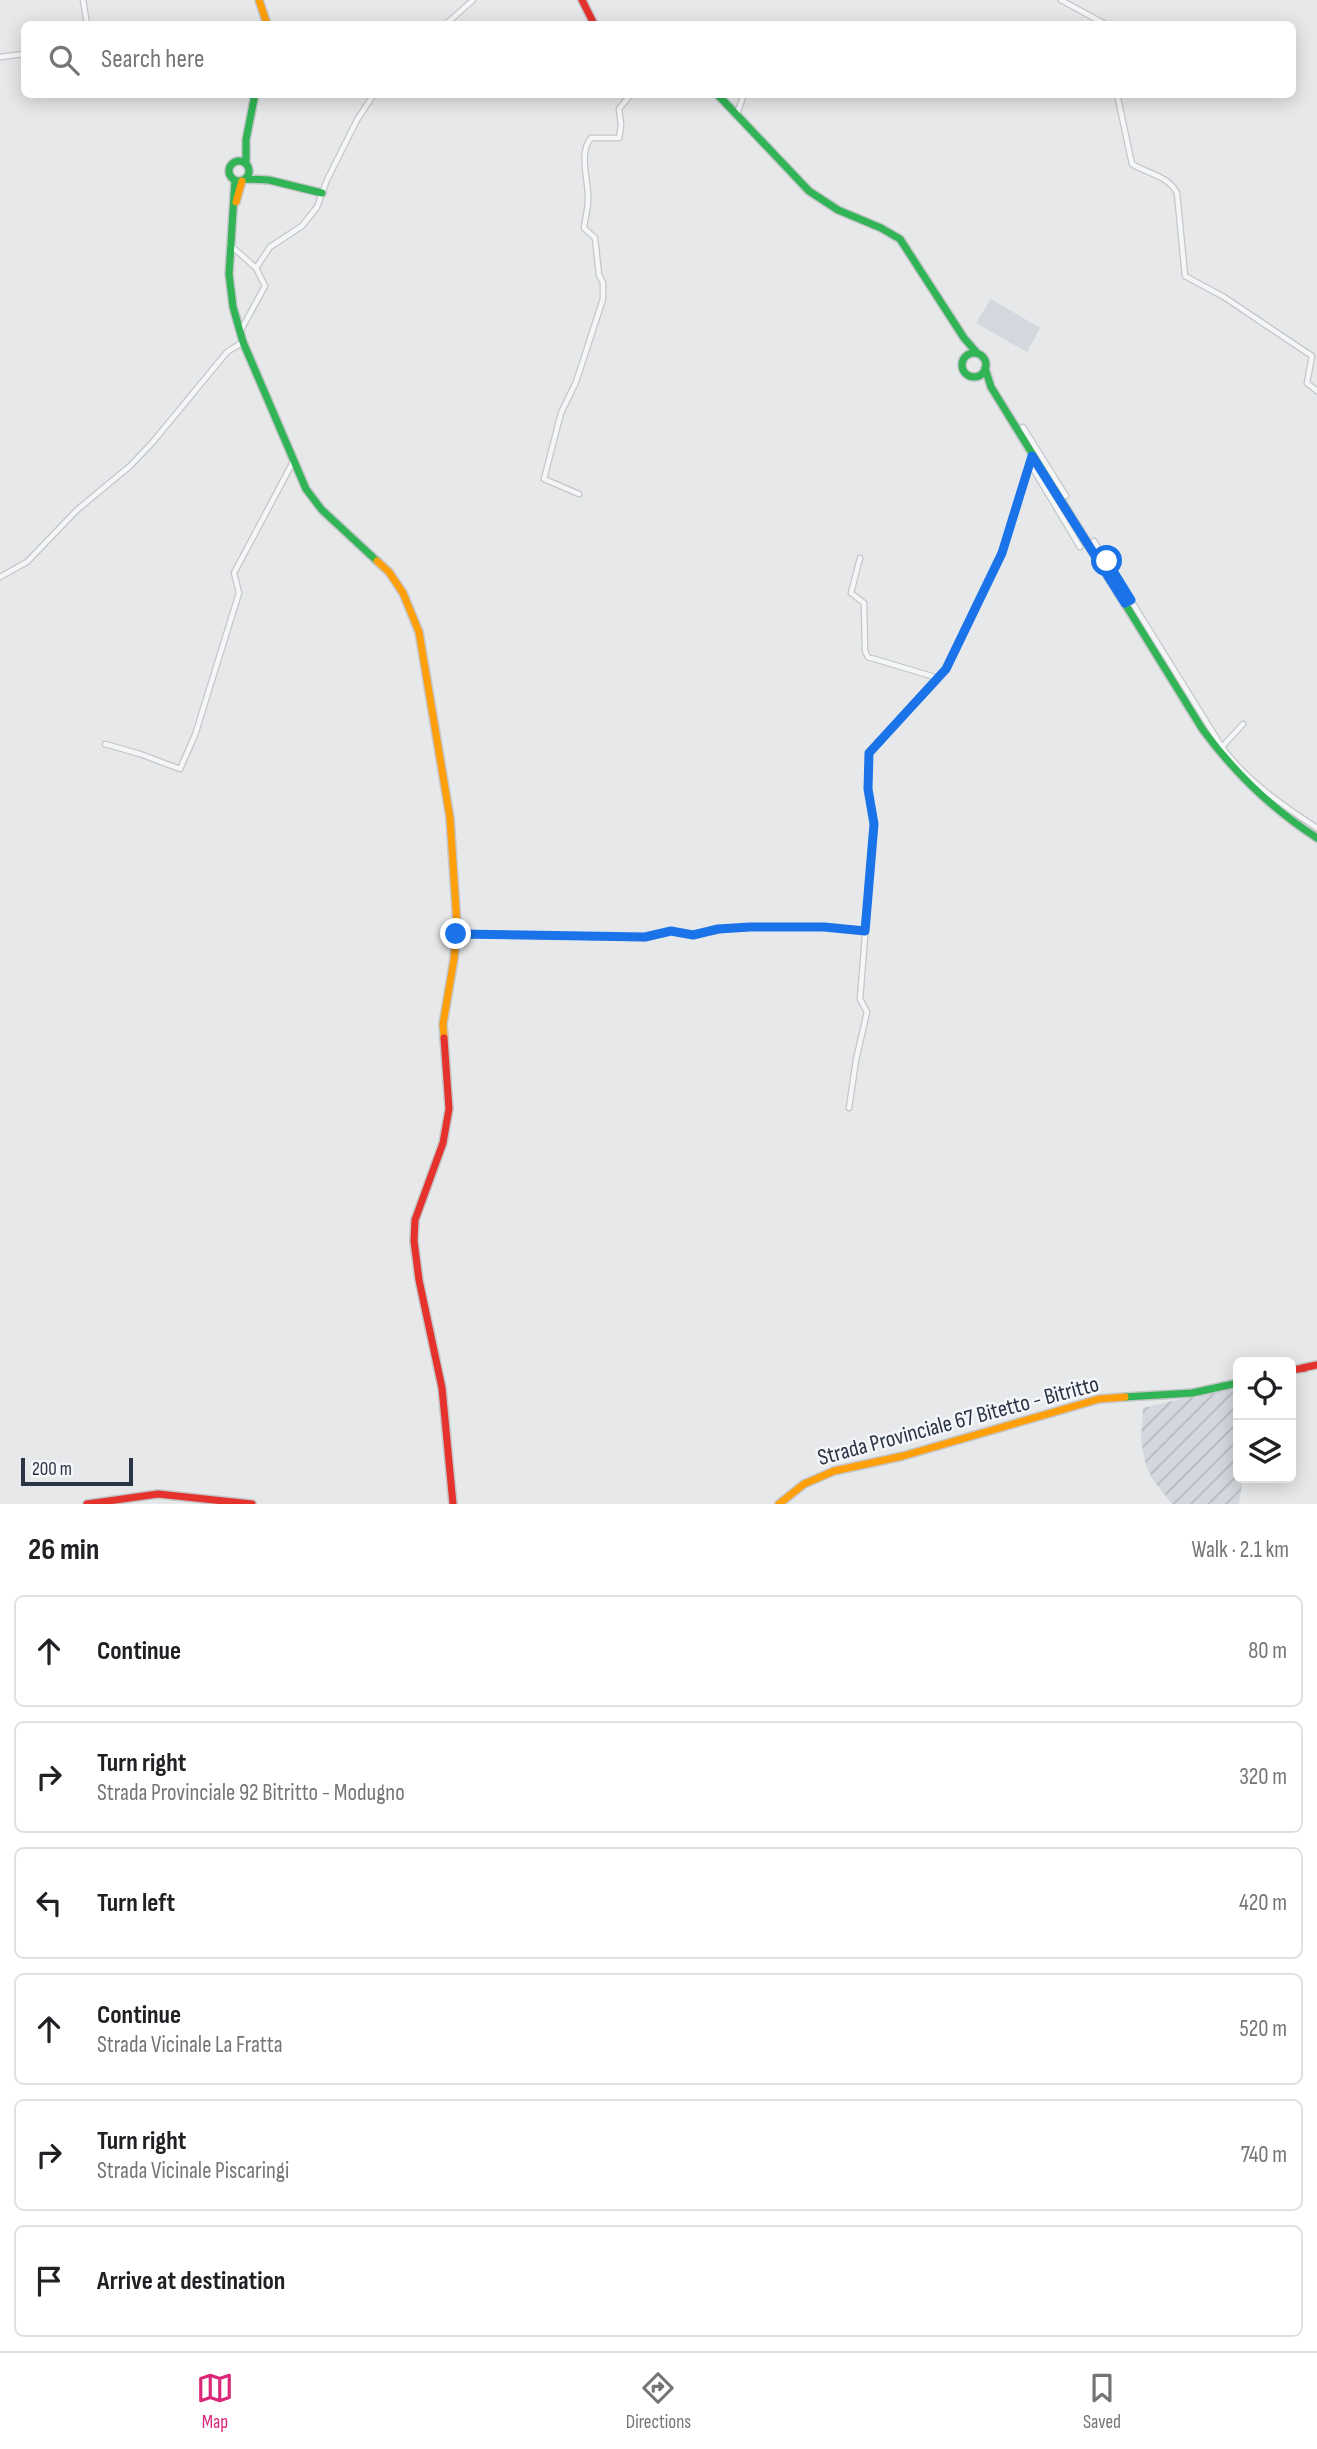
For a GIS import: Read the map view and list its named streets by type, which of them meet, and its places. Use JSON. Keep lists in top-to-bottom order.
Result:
{
  "streets": {
    "main road": ["Strada Provinciale 67 Bitetto - Bitritto"]
  },
  "scale_bar": "200 m",
  "page": {
    "search": "Search here",
    "scale": "200 m",
    "heading": ["26 min", "Walk · 2.1 km"],
    "list": [
      ["Continue", "80 m"],
      ["Turn right", "Strada Provinciale 92 Bitritto - Modugno", "320 m"],
      ["Turn left", "420 m"],
      ["Continue", "Strada Vicinale La Fratta", "520 m"],
      ["Turn right", "Strada Vicinale Piscaringi", "740 m"],
      "Arrive at destination"
    ],
    "nav": ["Map", "Directions", "Saved"]
  }
}
